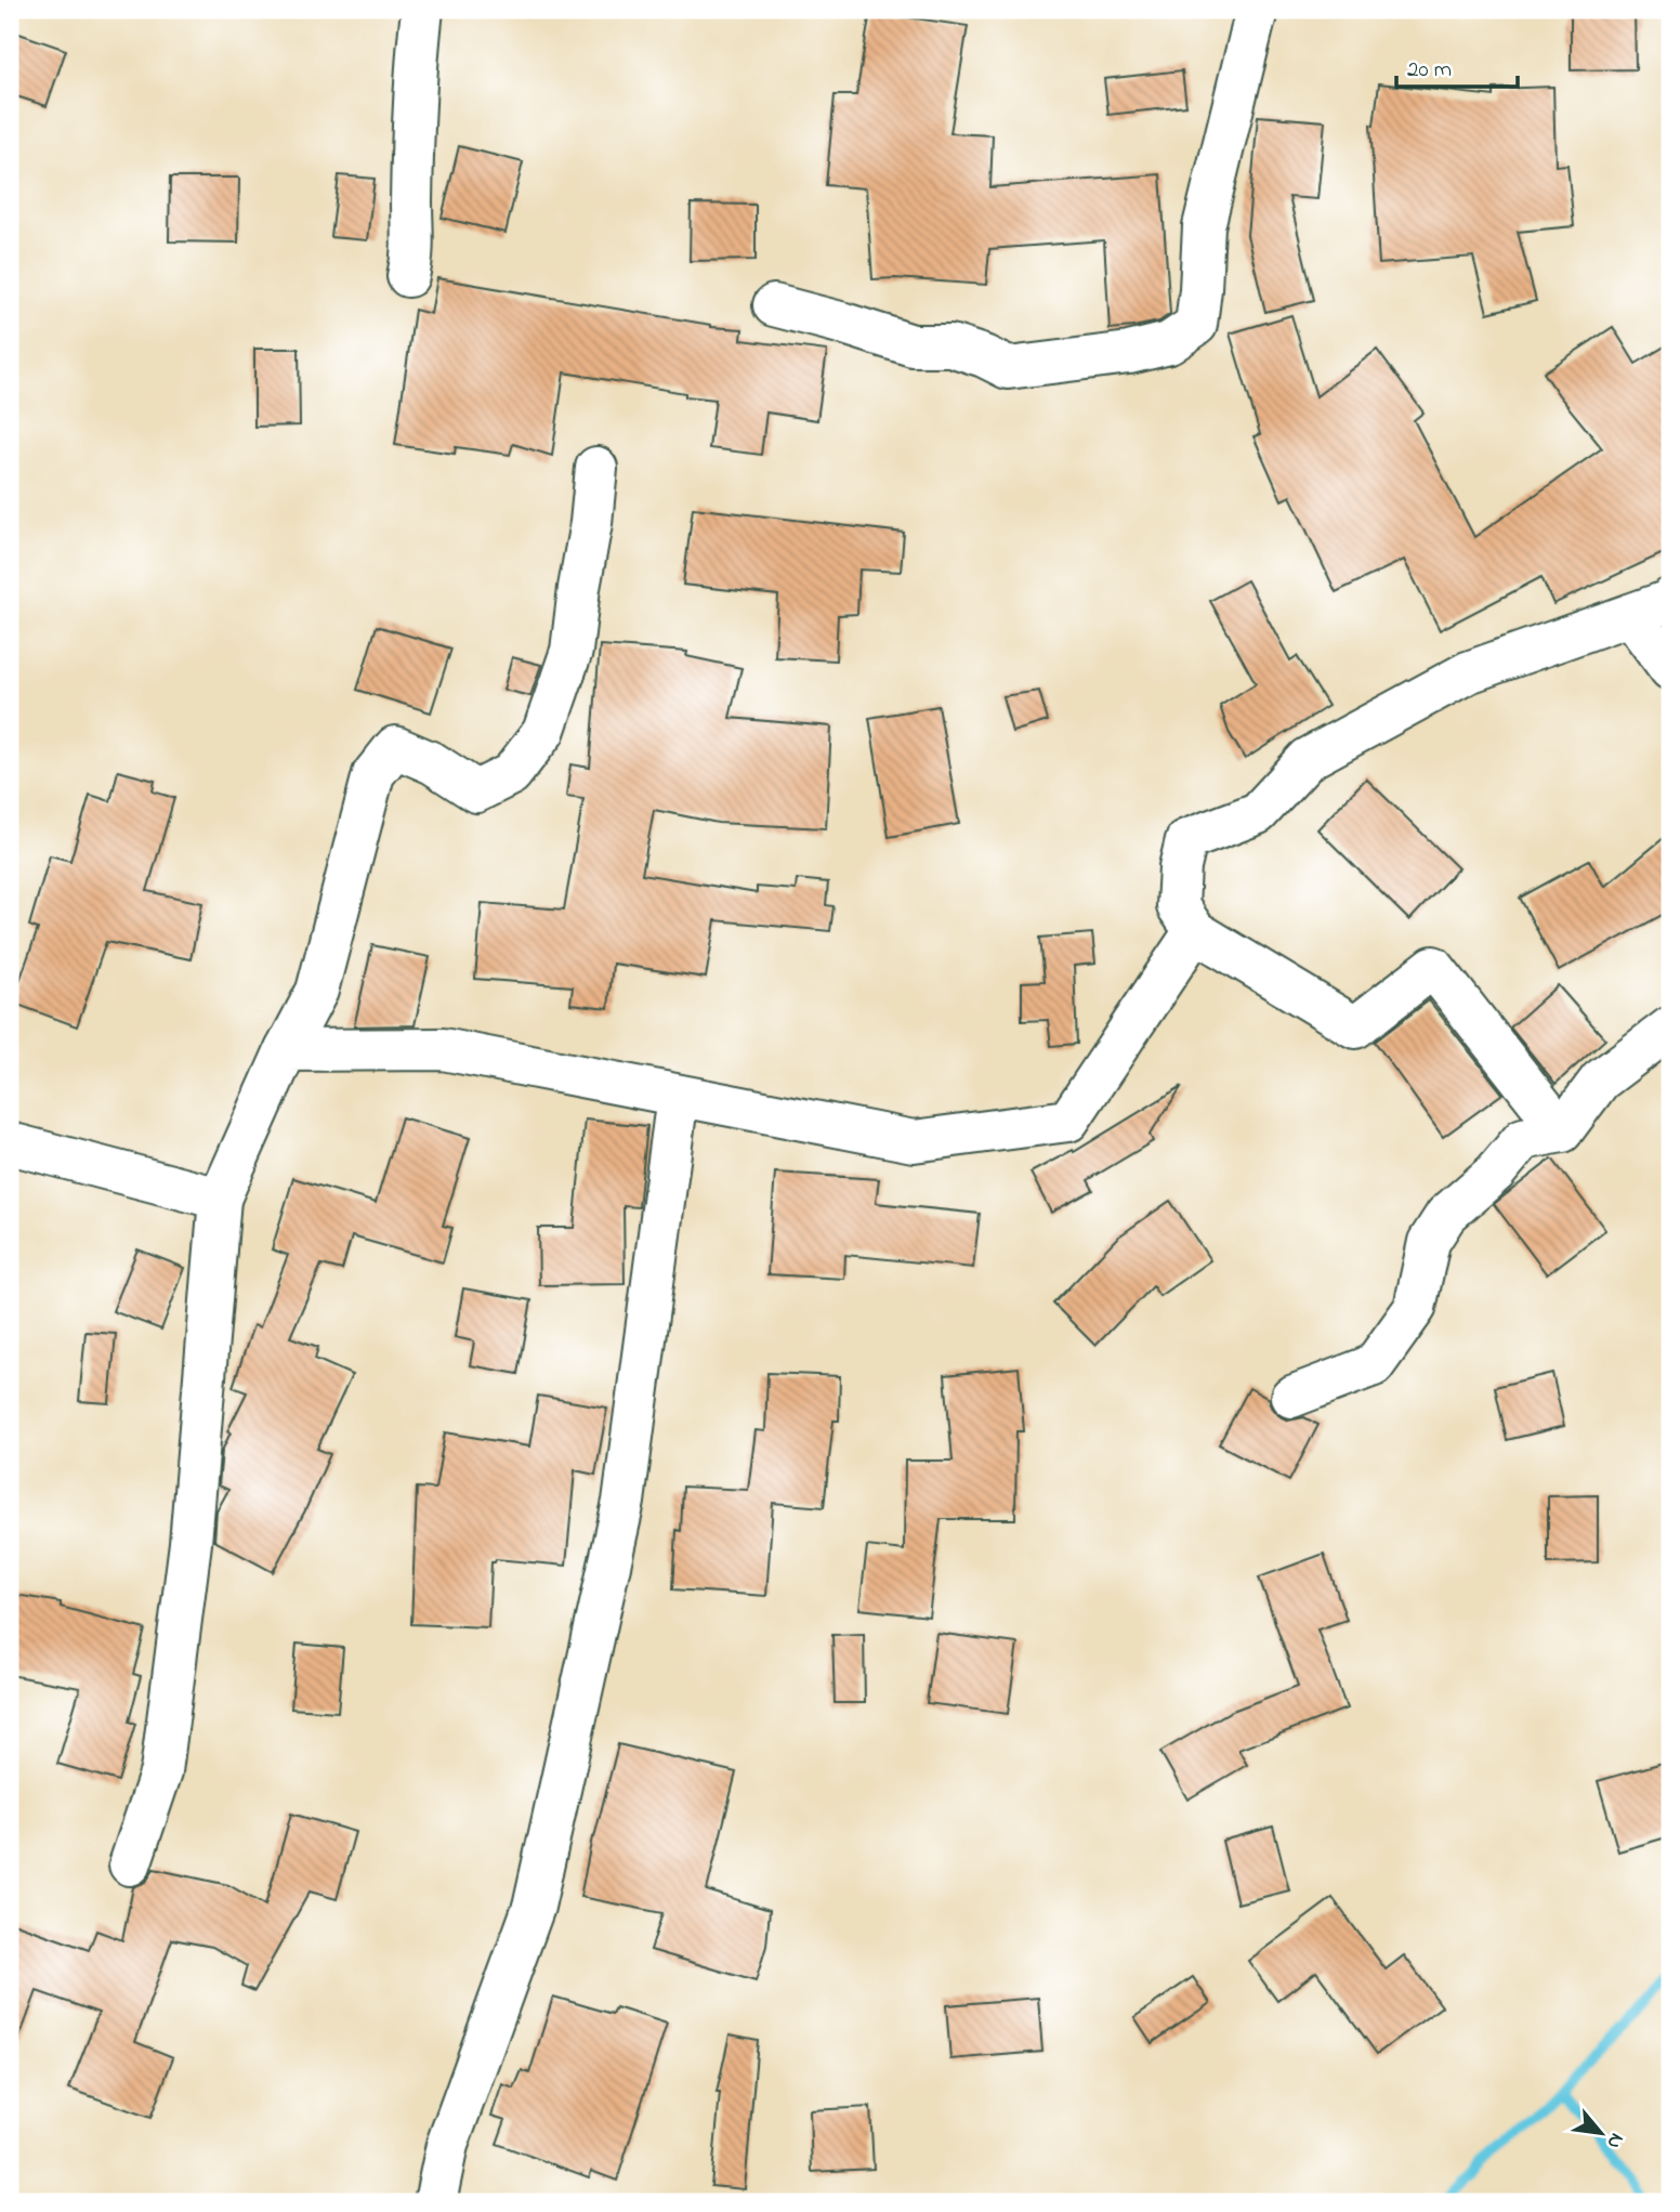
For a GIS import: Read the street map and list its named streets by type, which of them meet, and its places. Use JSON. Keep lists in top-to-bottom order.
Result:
{
  "scale_bar": "20 m",
  "north": "bottom right"
}
